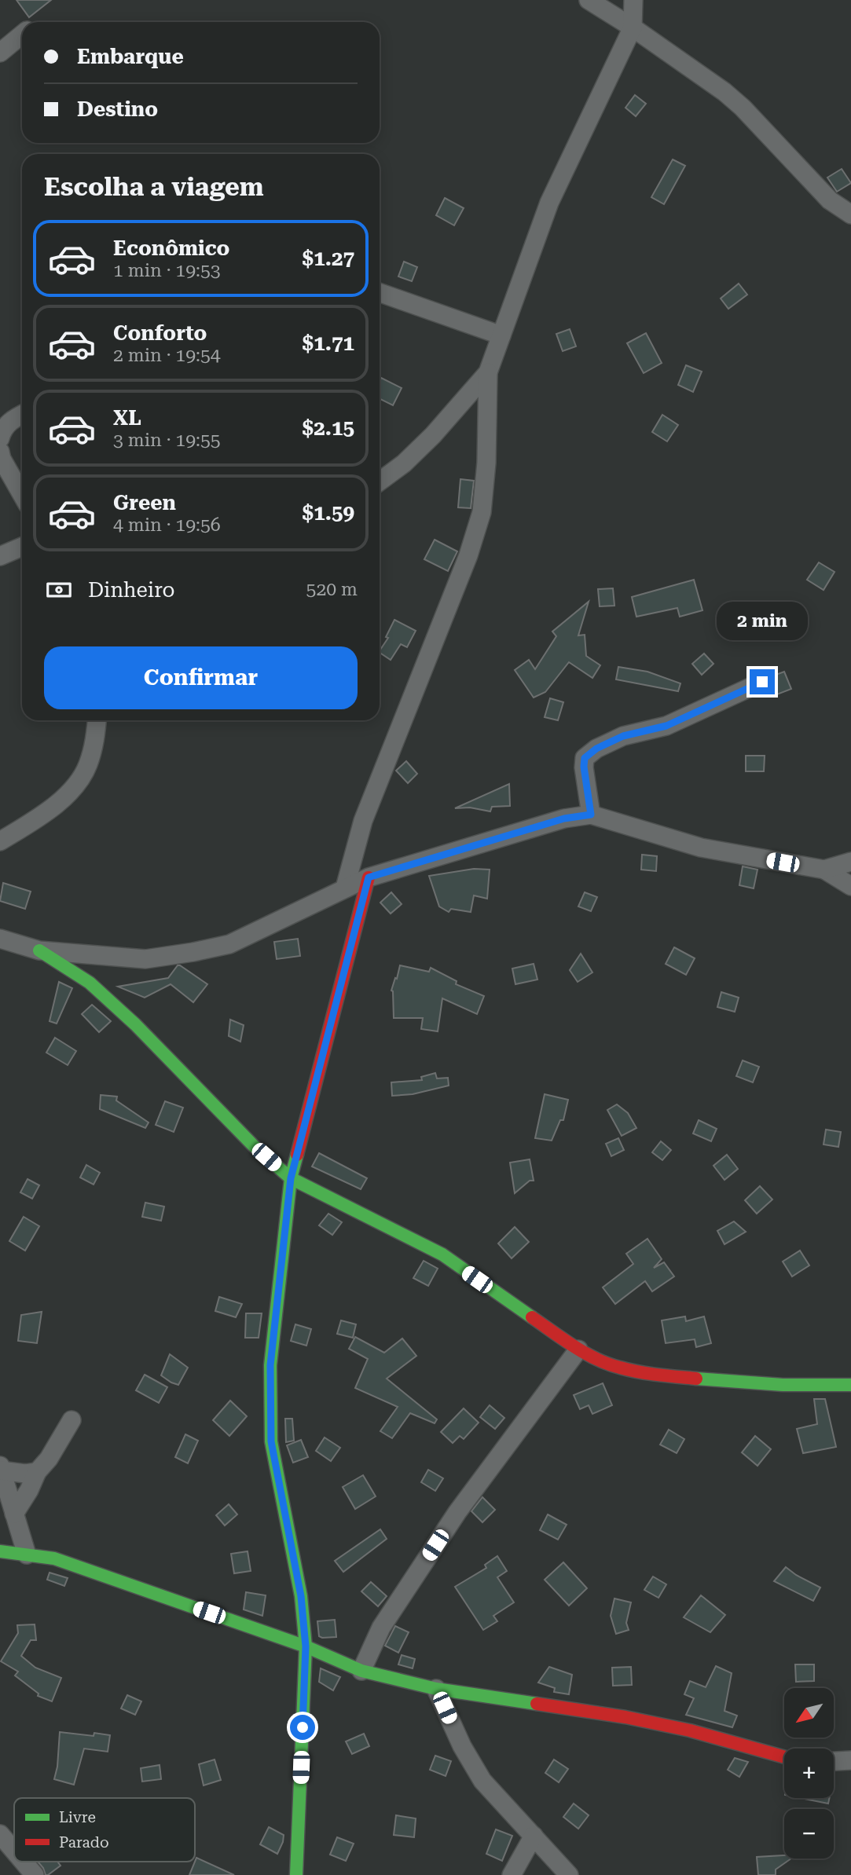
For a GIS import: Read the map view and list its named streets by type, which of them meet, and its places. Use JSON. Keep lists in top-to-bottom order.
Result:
{
  "legend": ["Livre", "Parado"],
  "north": "bottom left",
  "page": {
    "banner": ["Embarque", "Destino"],
    "heading": "Escolha a viagem",
    "list": [
      {
        "name": "Econômico",
        "note": "1 min · 19:53",
        "value": "$1.27"
      },
      {
        "name": "Conforto",
        "note": "2 min · 19:54",
        "value": "$1.71"
      },
      {
        "name": "XL",
        "note": "3 min · 19:55",
        "value": "$2.15"
      },
      {
        "name": "Green",
        "note": "4 min · 19:56",
        "value": "$1.59"
      }
    ],
    "pay": ["Dinheiro", "520 m"],
    "bubble": "2 min",
    "buttons": "Confirmar",
    "map_buttons": ["+", "−"]
  }
}
